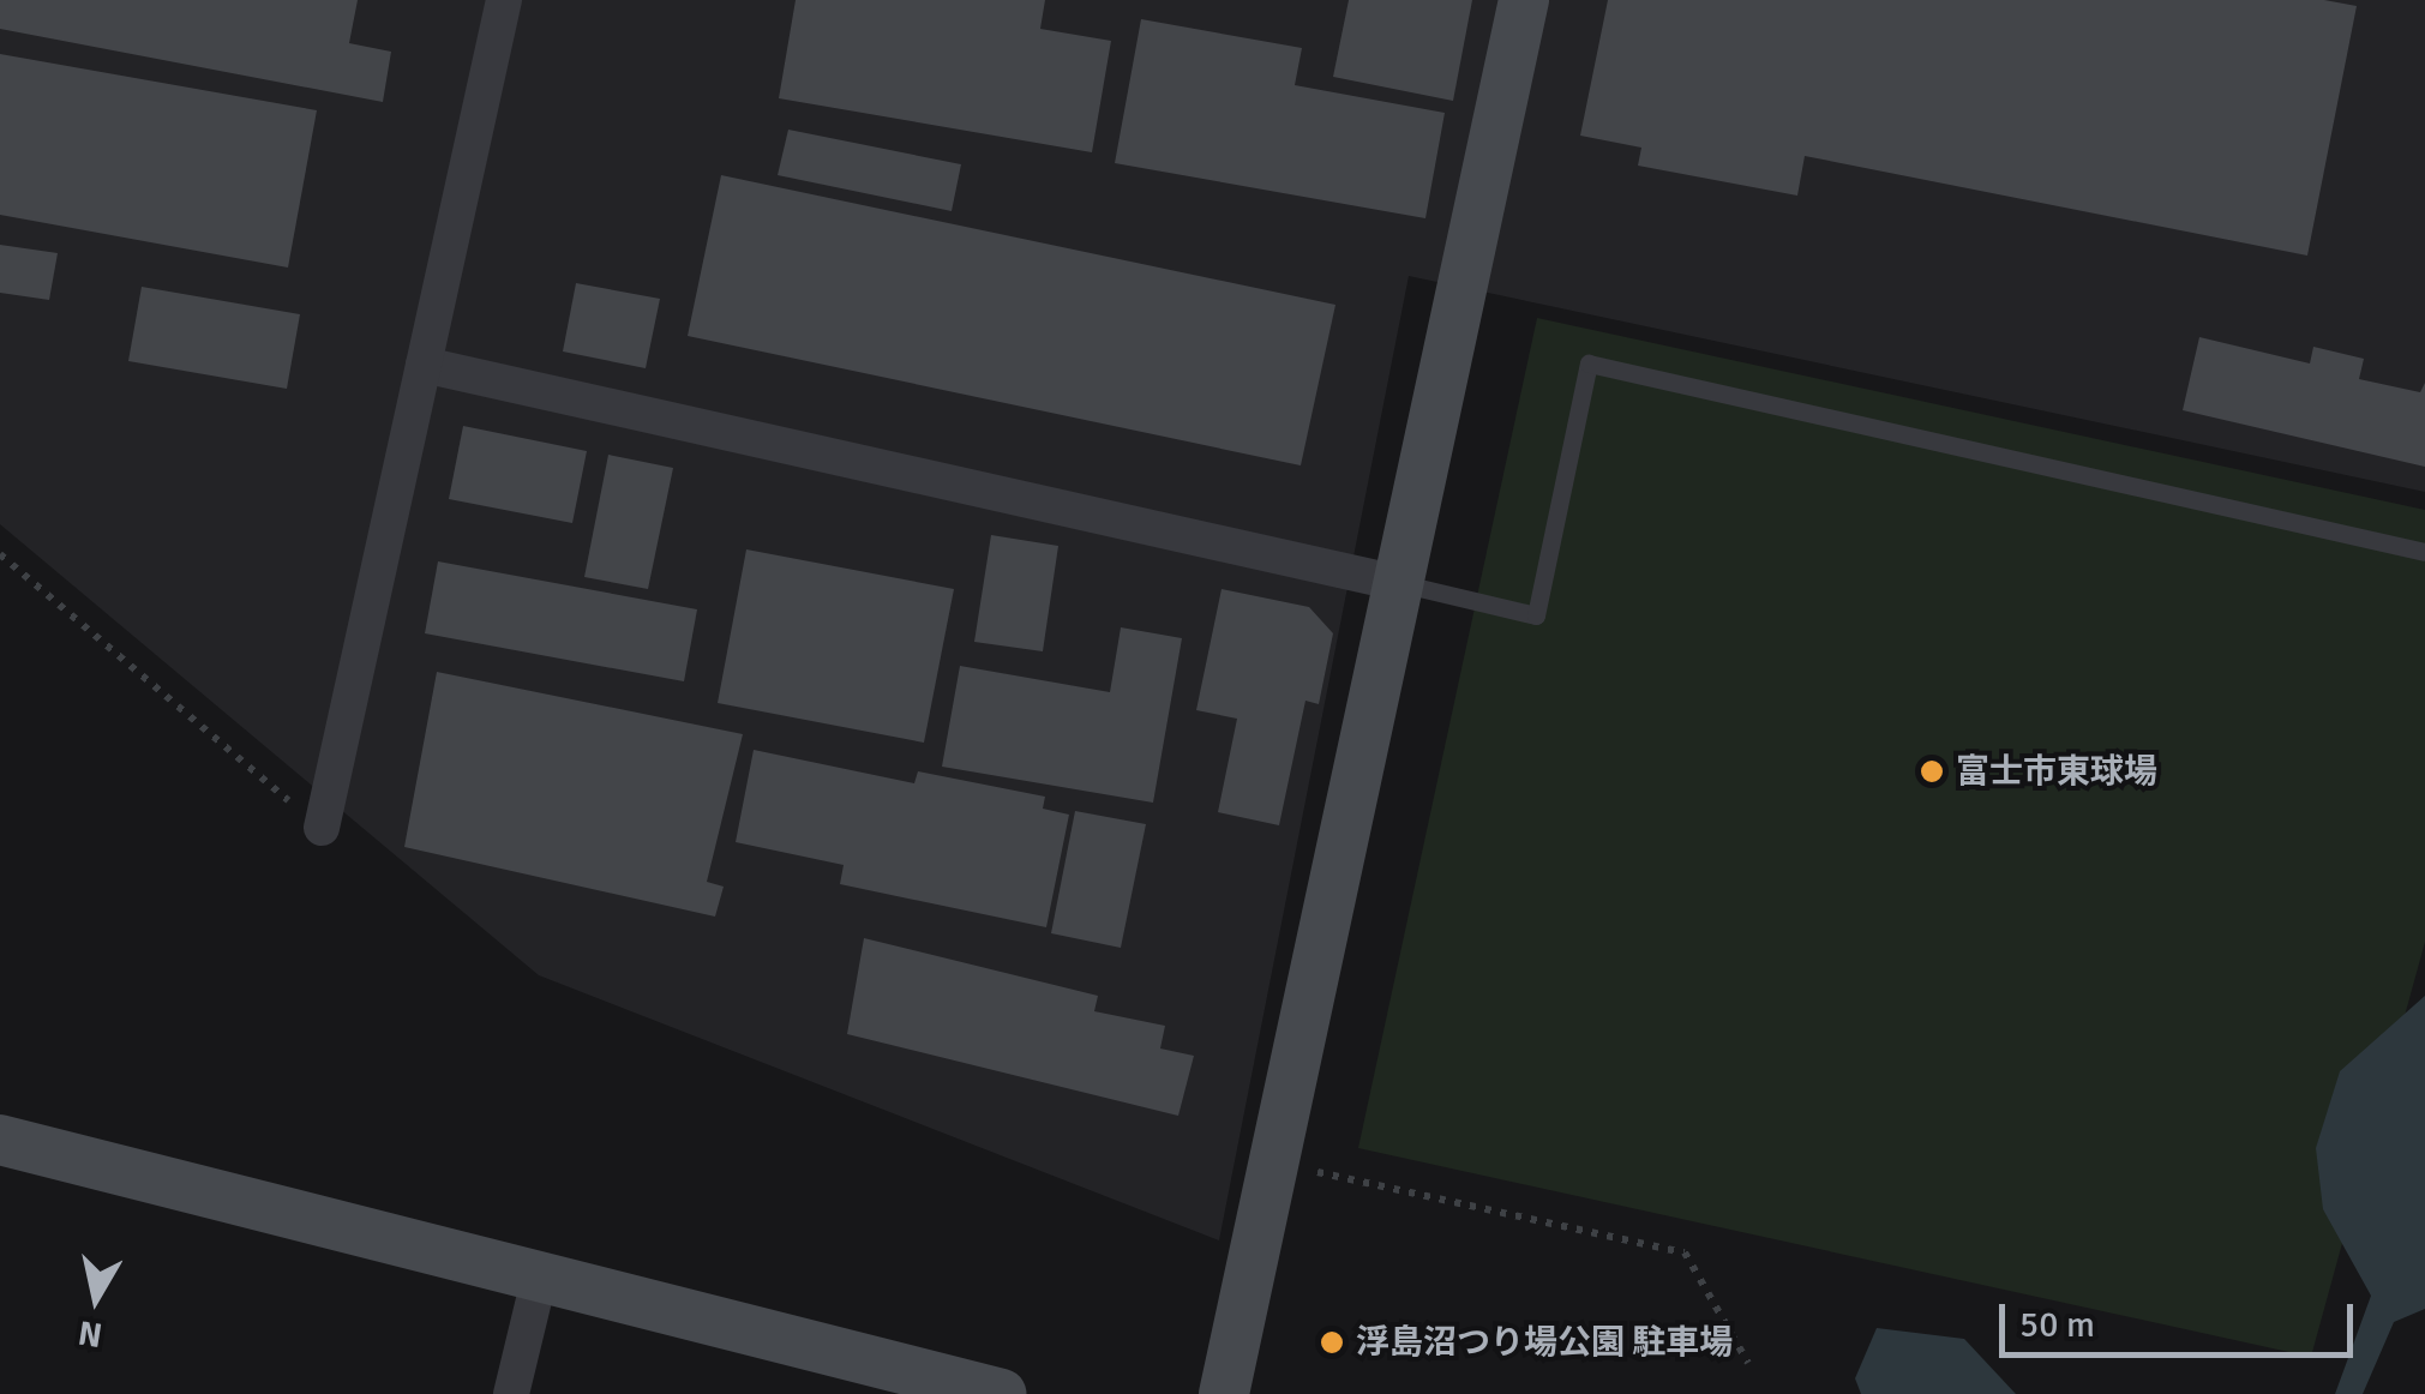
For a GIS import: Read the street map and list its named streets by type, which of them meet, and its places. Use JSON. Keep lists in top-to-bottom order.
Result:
{
  "places": ["富士市東球場", "浮島沼つり場公園 駐車場"],
  "scale_bar": "50 m",
  "north": "bottom"
}
